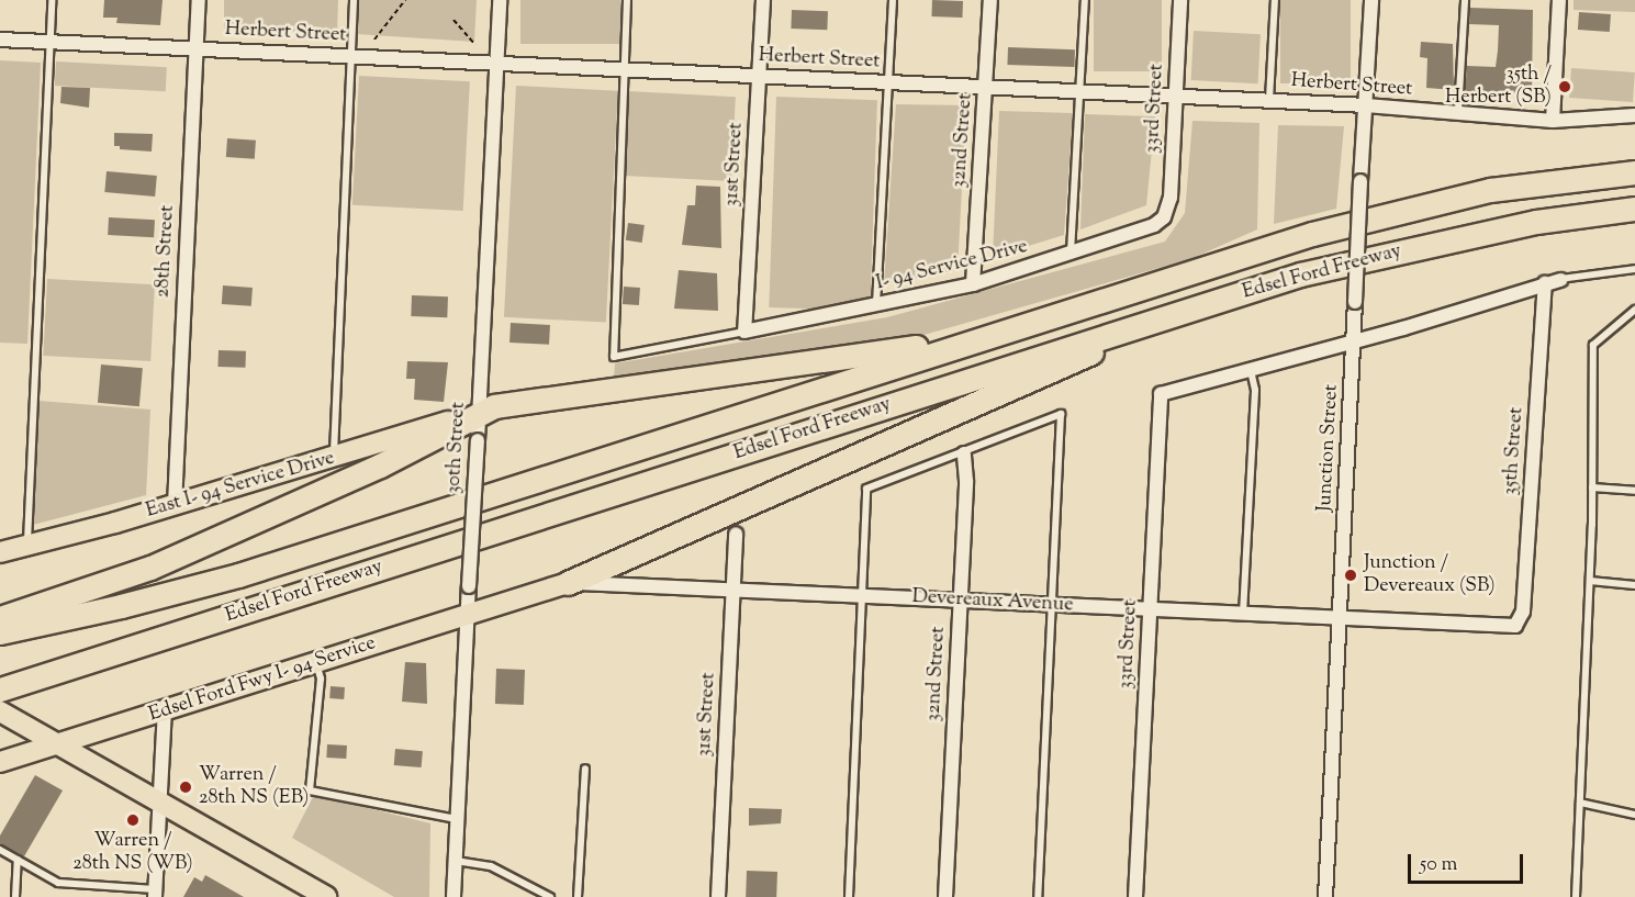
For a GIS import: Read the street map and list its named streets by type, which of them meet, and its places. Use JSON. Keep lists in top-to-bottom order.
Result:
{
  "streets": {
    "highway": ["Edsel Ford Freeway"],
    "main road": ["East I- 94 Service Drive", "Devereaux Avenue", "Edsel Ford Fwy I- 94 Service"],
    "street": [
      "Herbert Street",
      "33rd Street",
      "32nd Street",
      "31st Street",
      "28th Street",
      "I- 94 Service Drive",
      "30th Street",
      "Junction Street",
      "35th Street"
    ]
  },
  "crossings": [
    ["Herbert Street", "33rd Street"],
    ["Herbert Street", "32nd Street"],
    ["Herbert Street", "31st Street"],
    ["Herbert Street", "28th Street"],
    ["Herbert Street", "30th Street"],
    ["Herbert Street", "Junction Street"],
    ["33rd Street", "I- 94 Service Drive"],
    ["33rd Street", "Devereaux Avenue"],
    ["32nd Street", "I- 94 Service Drive"],
    ["32nd Street", "Devereaux Avenue"],
    ["31st Street", "I- 94 Service Drive"],
    ["31st Street", "Devereaux Avenue"],
    ["28th Street", "East I- 94 Service Drive"],
    ["30th Street", "East I- 94 Service Drive"],
    ["30th Street", "Devereaux Avenue"],
    ["30th Street", "Edsel Ford Fwy I- 94 Service"],
    ["Junction Street", "Devereaux Avenue"],
    ["35th Street", "Devereaux Avenue"],
    ["Devereaux Avenue", "Edsel Ford Fwy I- 94 Service"]
  ],
  "places": [
    "35th / Herbert (SB)",
    "Junction / Devereaux (SB)",
    "Warren / 28th NS (EB)",
    "Warren / 28th NS (WB)"
  ],
  "scale_bar": "50 m"
}
